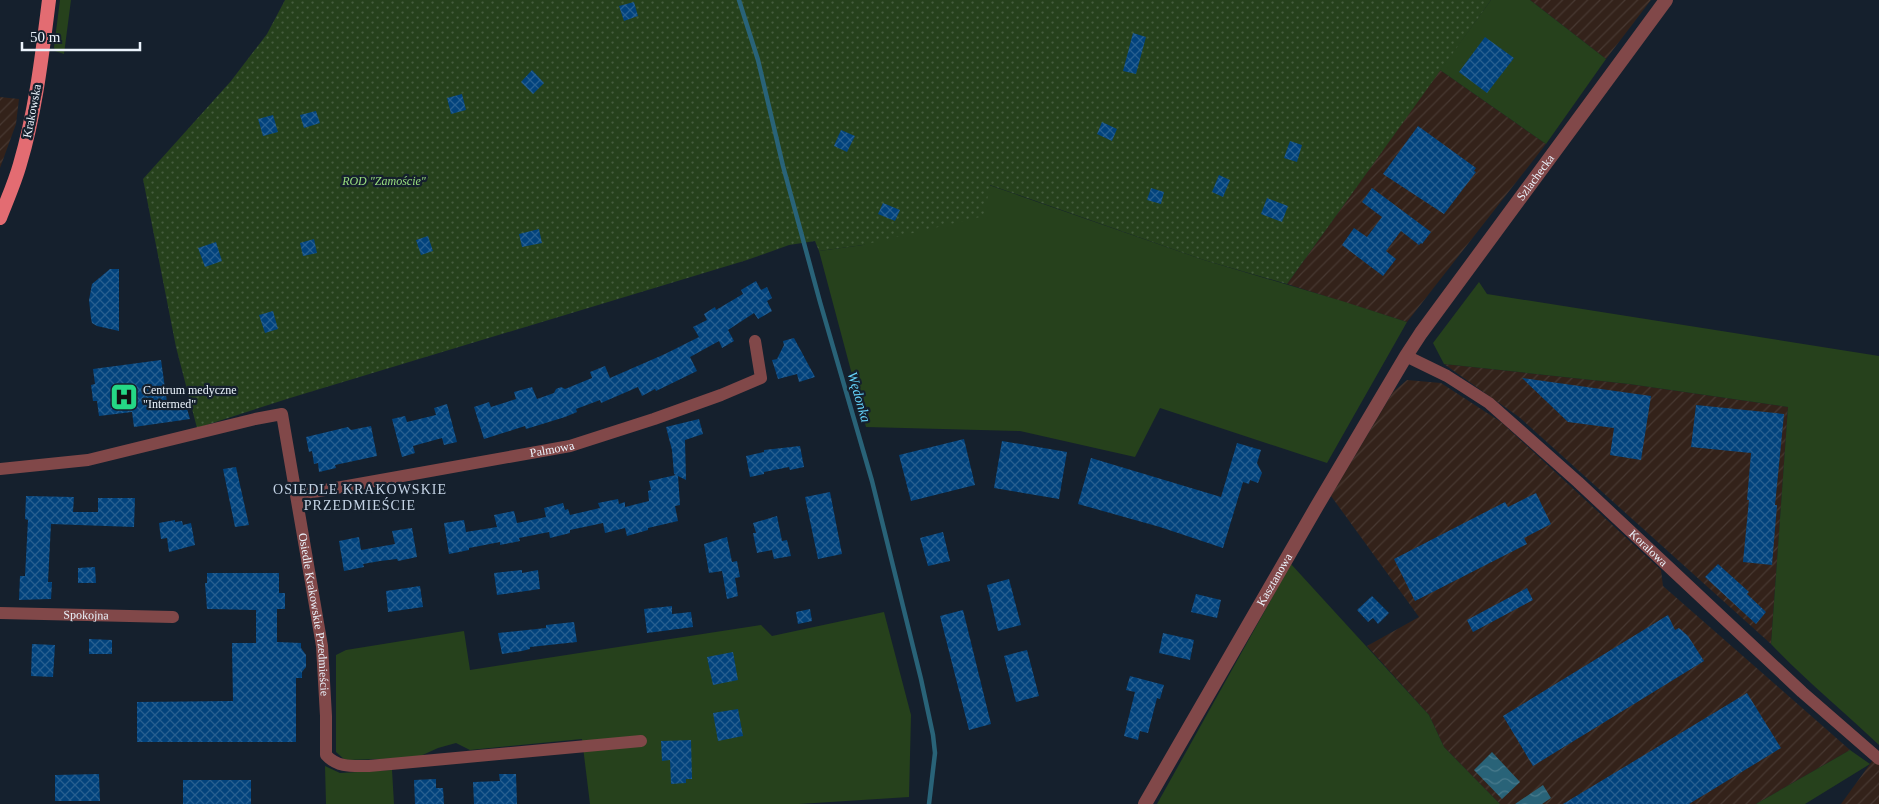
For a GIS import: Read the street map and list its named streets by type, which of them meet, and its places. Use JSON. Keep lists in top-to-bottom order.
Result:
{
  "streets": {
    "main road": ["Krakowska"],
    "street": [
      "Szlachecka",
      "Palmowa",
      "Koralowa",
      "Kasztanowa",
      "Spokojna",
      "Osiedle Krakowskie Przedmieście"
    ]
  },
  "crossings": [
    ["Szlachecka", "Koralowa"],
    ["Szlachecka", "Kasztanowa"],
    ["Palmowa", "Osiedle Krakowskie Przedmieście"],
    ["Koralowa", "Kasztanowa"]
  ],
  "districts": ["OSIEDLE KRAKOWSKIE PRZEDMIEŚCIE"],
  "water": ["Wędonka"],
  "parks": ["ROD \"Zamoście\""],
  "places": {
    "hospital": ["Centrum medyczne \"Intermed\""]
  },
  "scale_bar": "50 m"
}
